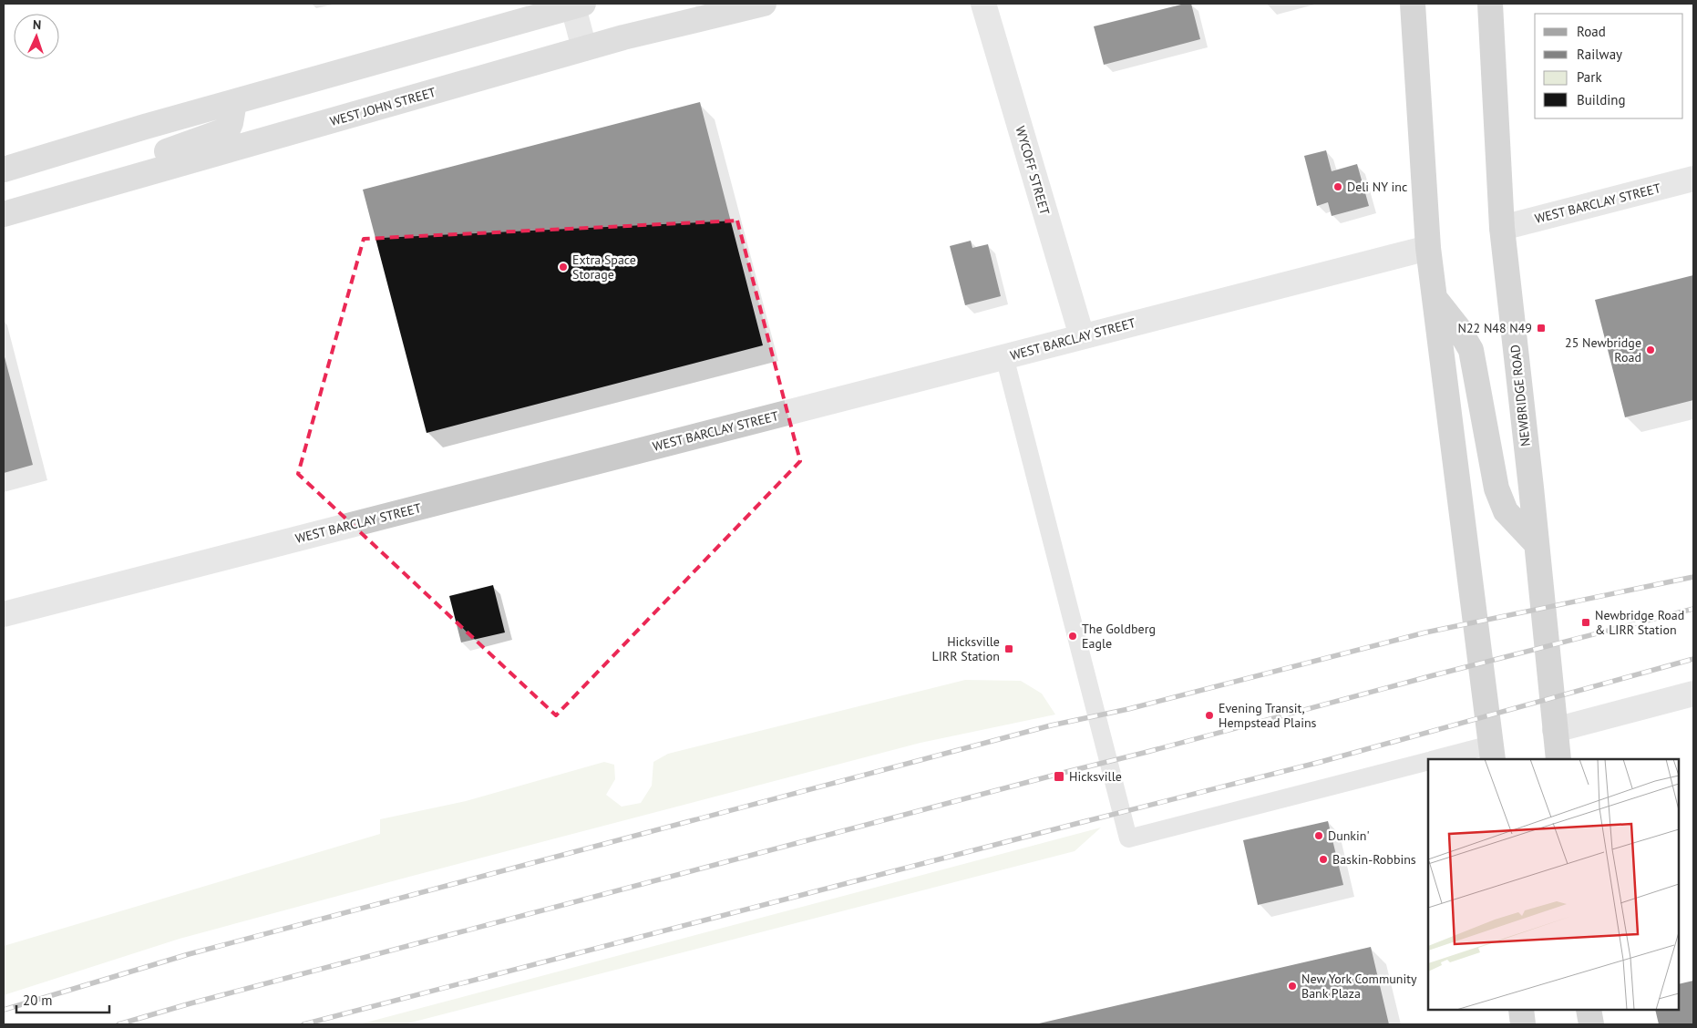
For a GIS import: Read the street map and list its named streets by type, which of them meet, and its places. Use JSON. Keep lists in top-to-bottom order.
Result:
{
  "streets": {
    "main road": ["WEST JOHN STREET", "NEWBRIDGE ROAD"],
    "street": ["WYCOFF STREET", "WEST BARCLAY STREET"]
  },
  "crossings": [
    ["WYCOFF STREET", "WEST BARCLAY STREET"],
    ["WEST BARCLAY STREET", "NEWBRIDGE ROAD"]
  ],
  "places": {
    "other": [
      "Deli NY inc",
      "Extra Space Storage",
      "25 Newbridge Road",
      "The Goldberg Eagle",
      "Evening Transit, Hempstead Plains",
      "Dunkin'",
      "Baskin-Robbins",
      "New York Community Bank Plaza"
    ],
    "transit": [
      "N22 N48 N49",
      "Newbridge Road & LIRR Station",
      "Hicksville LIRR Station",
      "Hicksville"
    ]
  },
  "legend": [
    "Road",
    "Railway",
    "Park",
    "Building"
  ],
  "scale_bar": "20 m",
  "north": "top"
}
